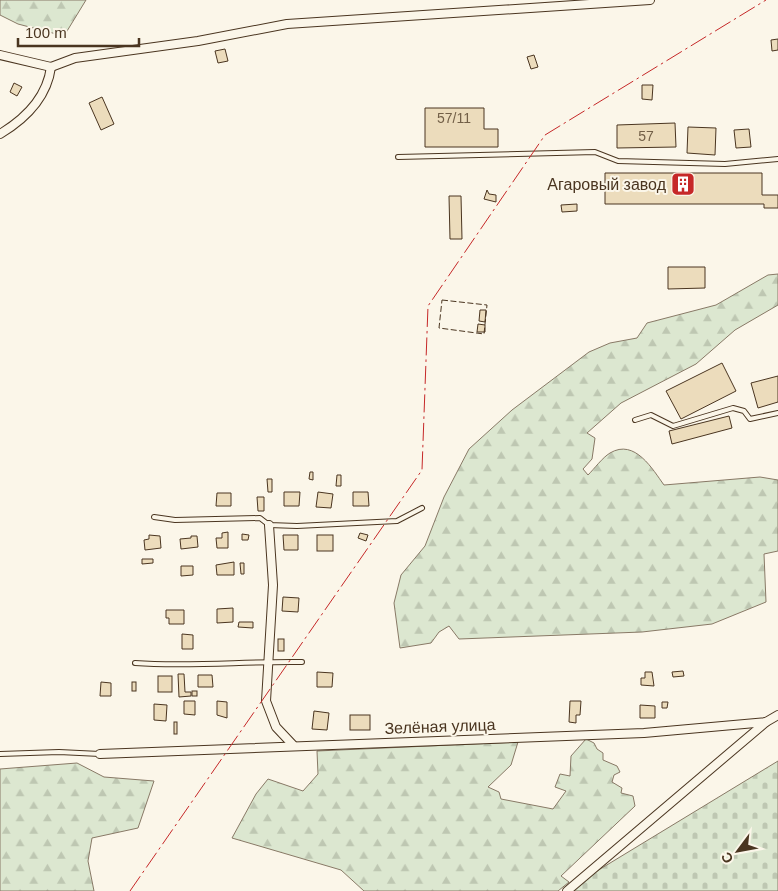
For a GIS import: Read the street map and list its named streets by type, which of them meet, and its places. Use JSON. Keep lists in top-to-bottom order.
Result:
{
  "streets": {
    "street": ["Зелёная улица"]
  },
  "places": {
    "building": ["Агаровый завод"]
  },
  "house_numbers": ["57/11", "57"],
  "scale_bar": "100 m",
  "north": "bottom left"
}
